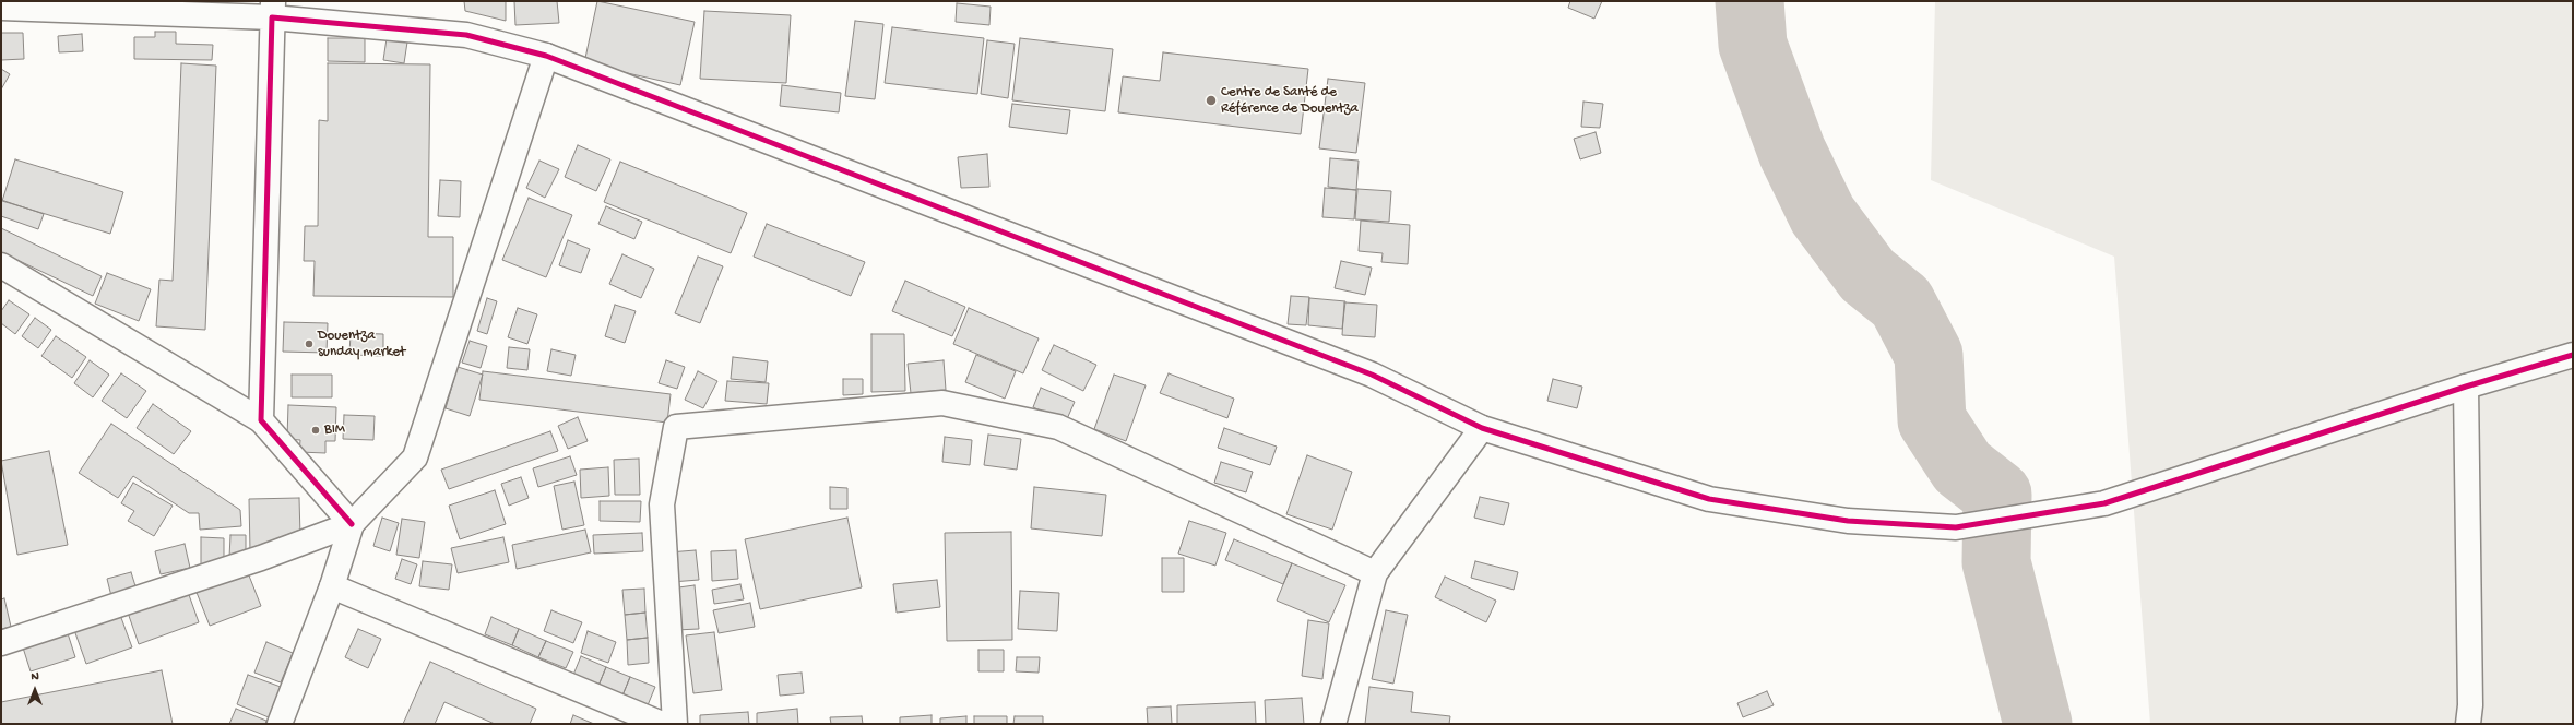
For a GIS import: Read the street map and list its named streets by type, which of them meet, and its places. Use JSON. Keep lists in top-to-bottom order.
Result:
{
  "places": ["Centre de Santé de Référence de Douentza", "Douentza sunday market", "BIM"],
  "north": "top"
}
